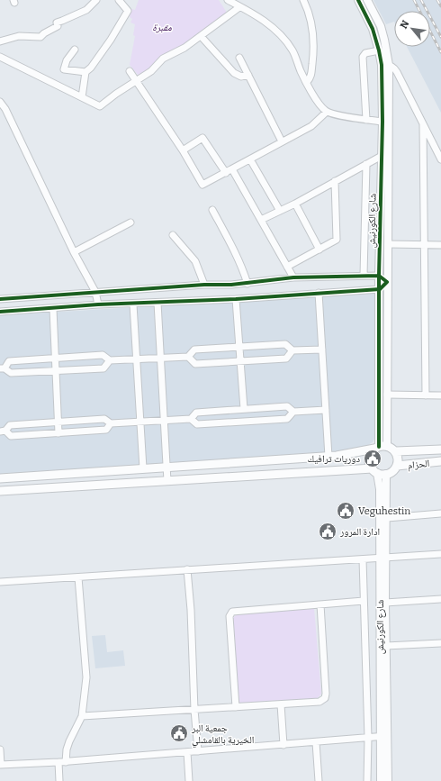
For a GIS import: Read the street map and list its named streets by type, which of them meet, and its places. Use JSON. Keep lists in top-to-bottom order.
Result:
{
  "streets": {
    "main road": ["الحزام"],
    "street": ["شارع الكورنيش"]
  },
  "crossings": [
    ["شارع الكورنيش", "الحزام"]
  ],
  "parks": ["مقبرة"],
  "places": {
    "public building": [
      "دوريات ترافيك",
      "Veguhestin",
      "ادارة المرور",
      "جمعية البر الخيرية بالقامشلي"
    ]
  },
  "north": "top left"
}
